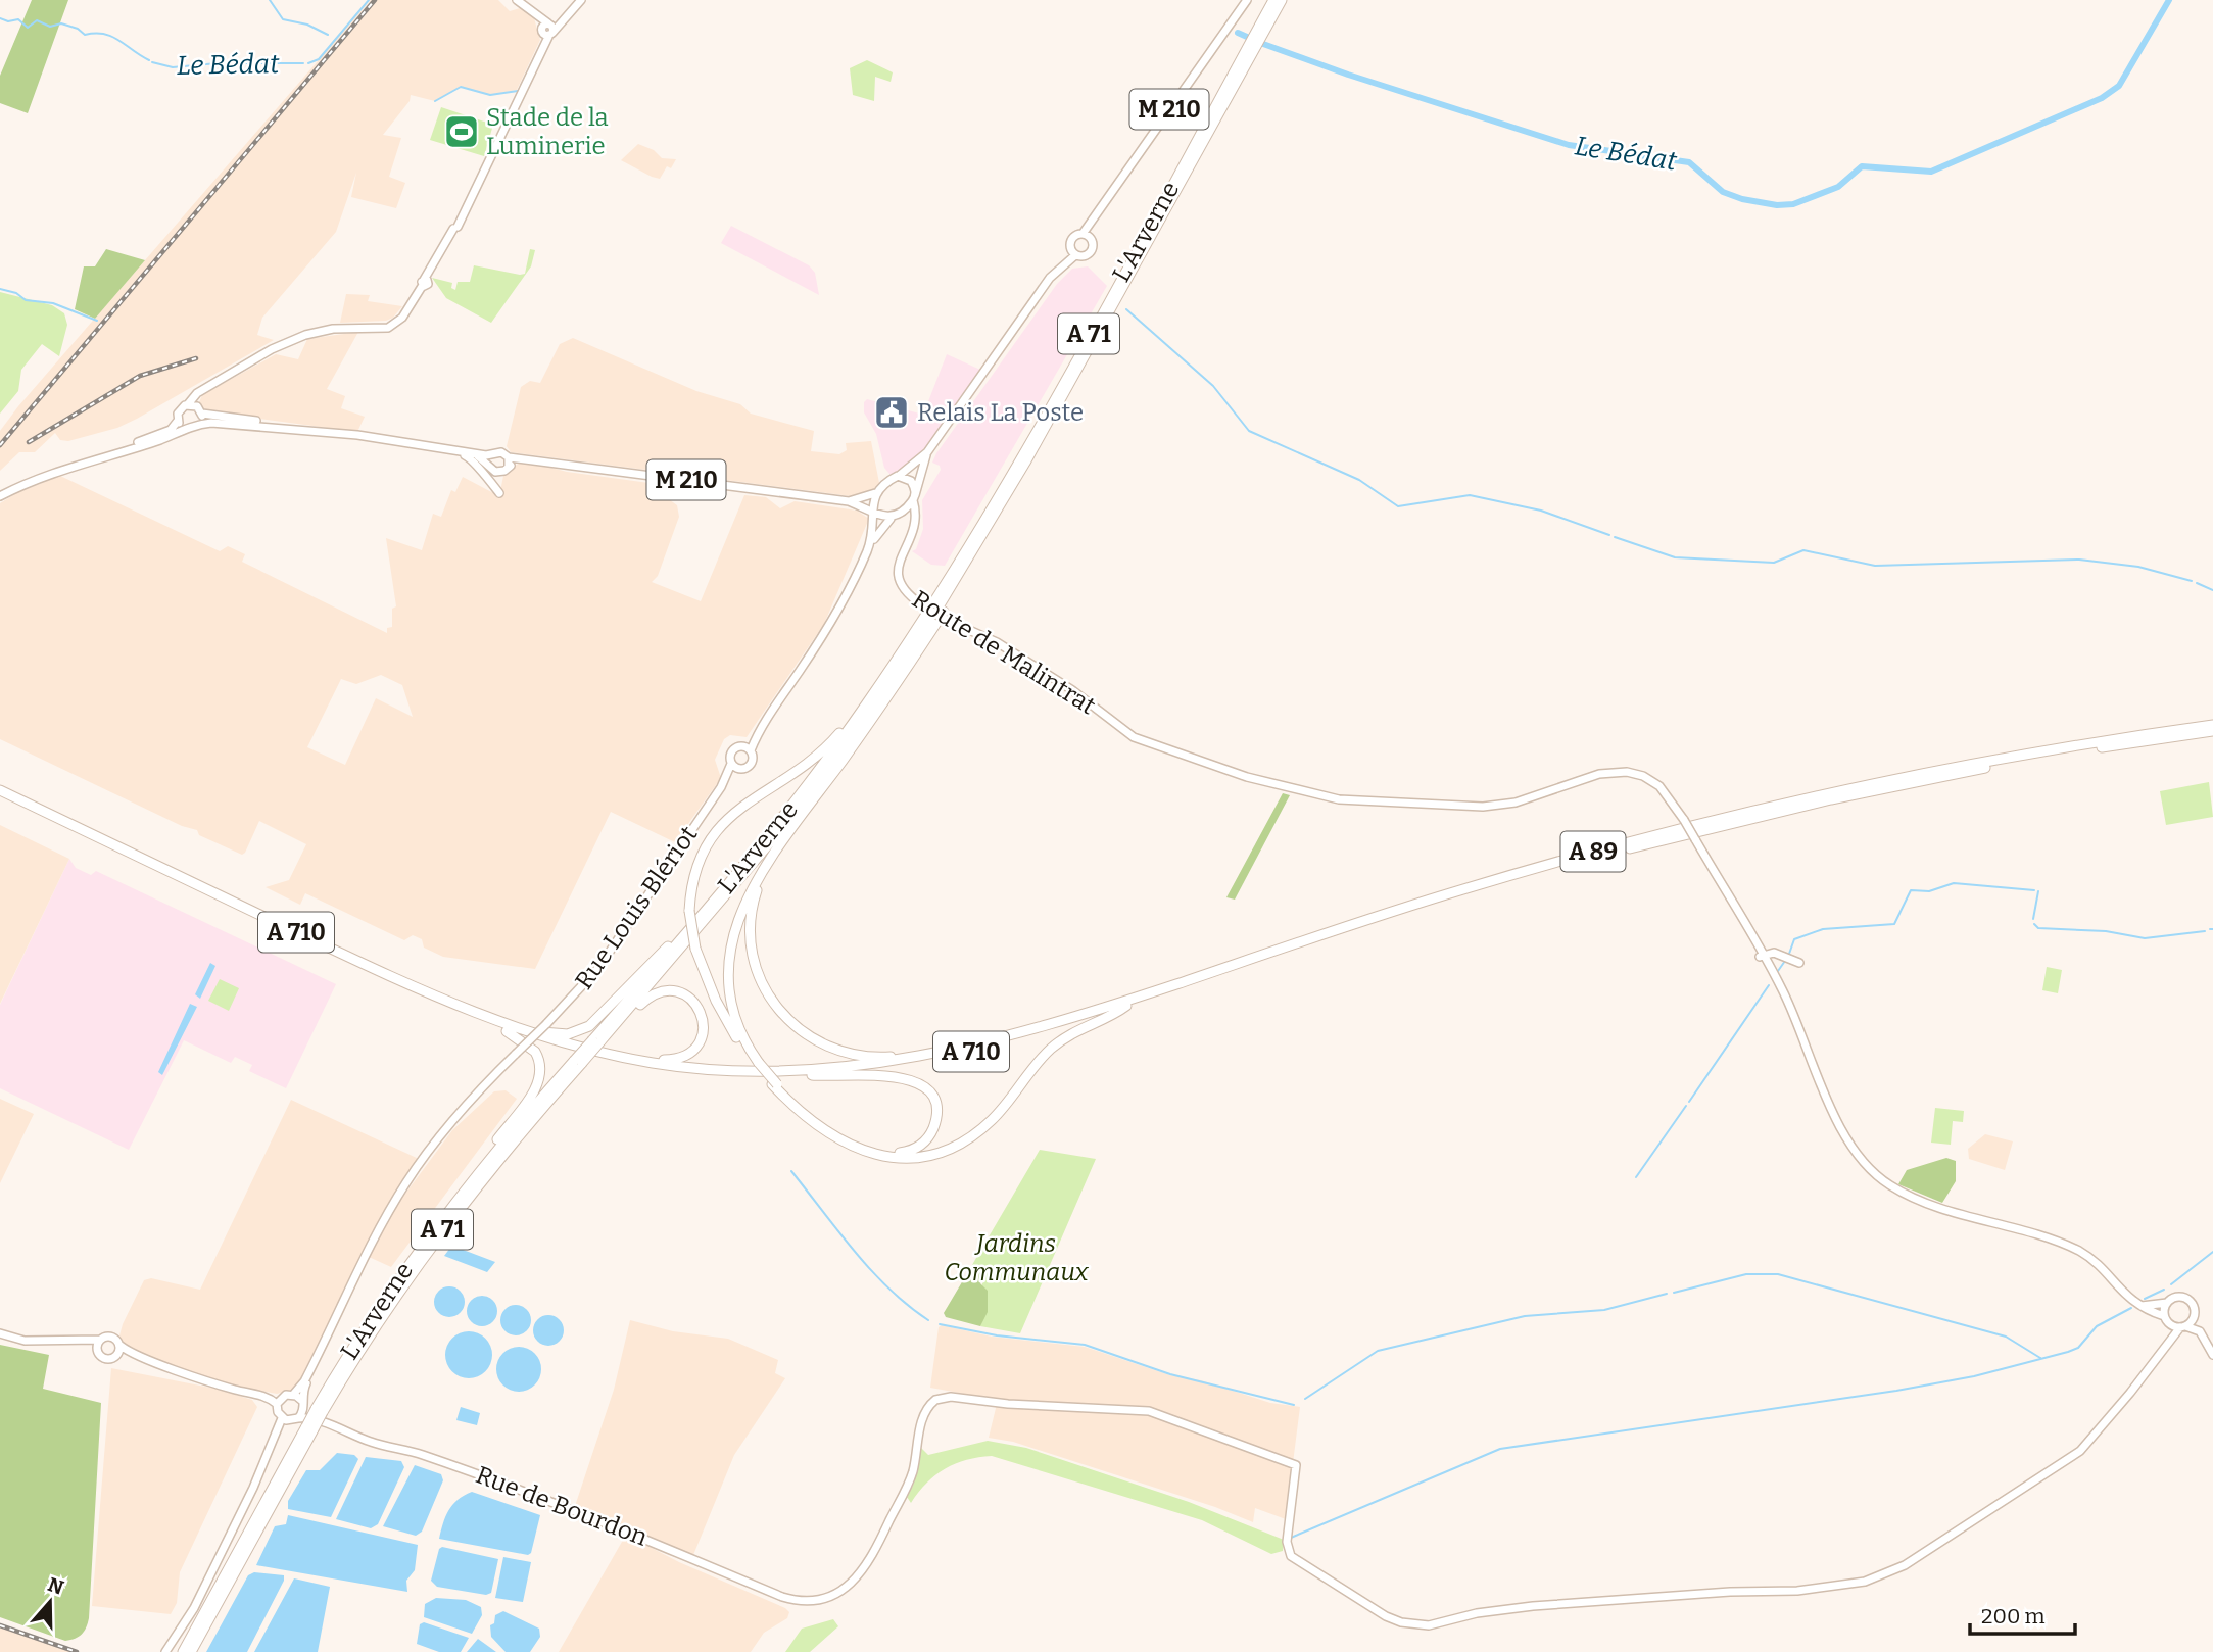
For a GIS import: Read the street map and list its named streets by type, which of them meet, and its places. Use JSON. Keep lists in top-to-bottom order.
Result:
{
  "streets": {
    "highway": [
      "L'Arverne",
      "A 71",
      "A 89",
      "A 710"
    ],
    "main road": [
      "M 210",
      "Route de Malintrat",
      "Rue Louis Blériot",
      "Rue de Bourdon"
    ]
  },
  "crossings": [
    ["A 89", "A 710"]
  ],
  "water": ["Le Bédat"],
  "parks": ["Jardins Communaux"],
  "places": {
    "sports": ["Stade de la Luminerie"],
    "public building": ["Relais La Poste"]
  },
  "scale_bar": "200 m",
  "north": "top"
}
